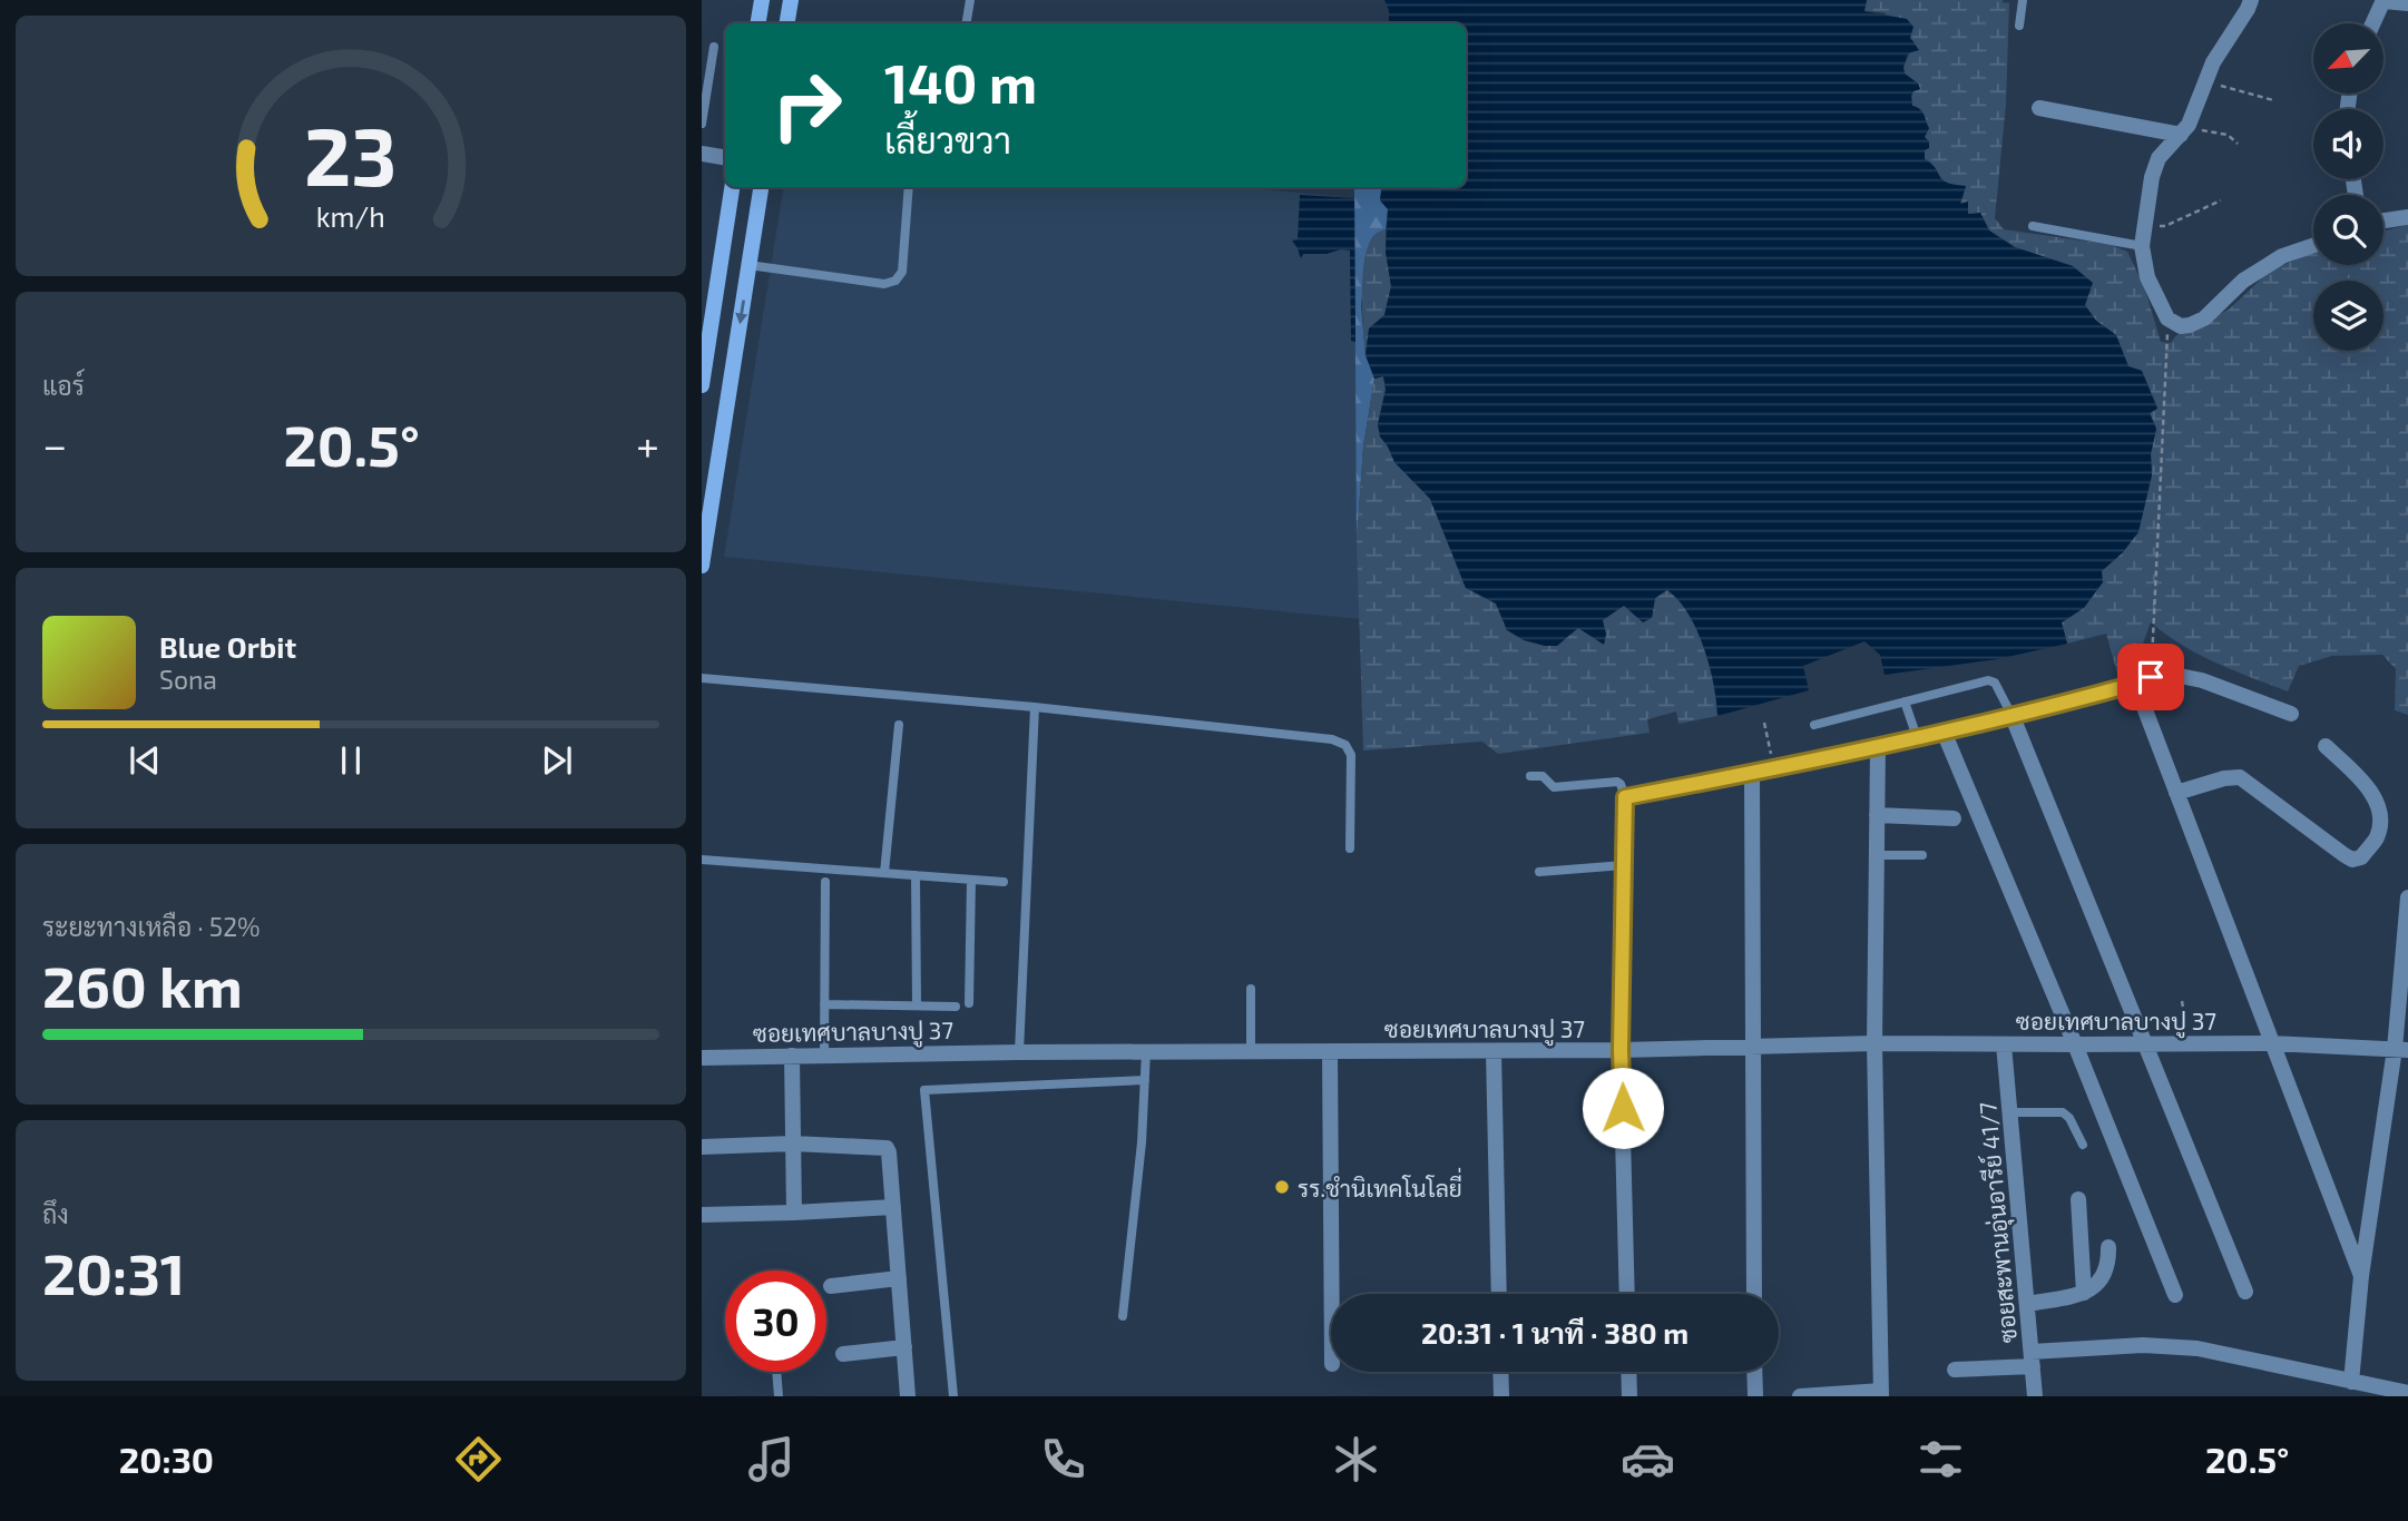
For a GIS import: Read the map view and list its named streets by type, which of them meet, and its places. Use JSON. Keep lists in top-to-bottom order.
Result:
{
  "streets": {
    "street": ["ซอยเทศบาลบางปู 37", "ซอยสะพานอุ่นอารีย์ 41/7"]
  },
  "crossings": [
    ["ซอยเทศบาลบางปู 37", "ซอยสะพานอุ่นอารีย์ 41/7"]
  ],
  "places": ["รร.ชำนิเทคโนโลยี่"],
  "north": "bottom left",
  "page": {
    "turn": ["140 m", "เลี้ยวขวา"],
    "tile": [
      "แอร์",
      ["ระยะทางเหลือ · 52%", "260 km"],
      ["ถึง", "20:31"]
    ],
    "heat": ["−", "20.5°", "+"],
    "song": ["Blue Orbit", "Sona"],
    "limit": "30",
    "trip": "20:31 · 1 นาที · 380 m",
    "tabs": ["20:30", "20.5°"],
    "gauge": ["23", "km/h"]
  }
}
